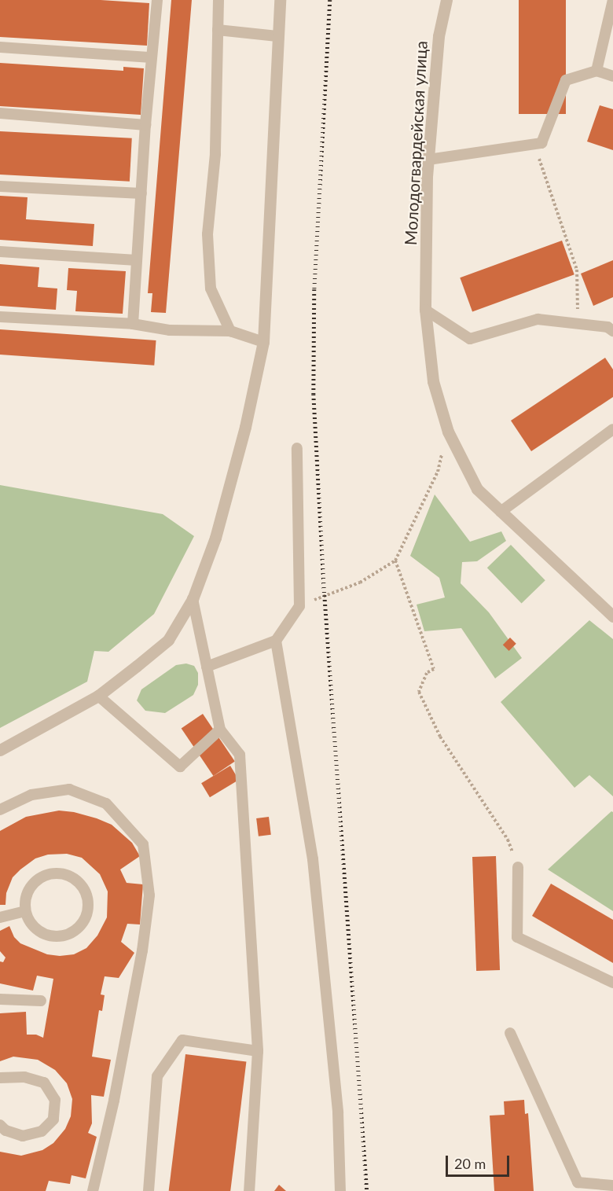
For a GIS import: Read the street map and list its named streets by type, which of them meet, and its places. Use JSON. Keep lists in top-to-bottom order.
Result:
{
  "streets": {
    "street": ["Молодогвардейская улица"]
  },
  "scale_bar": "20 m"
}
